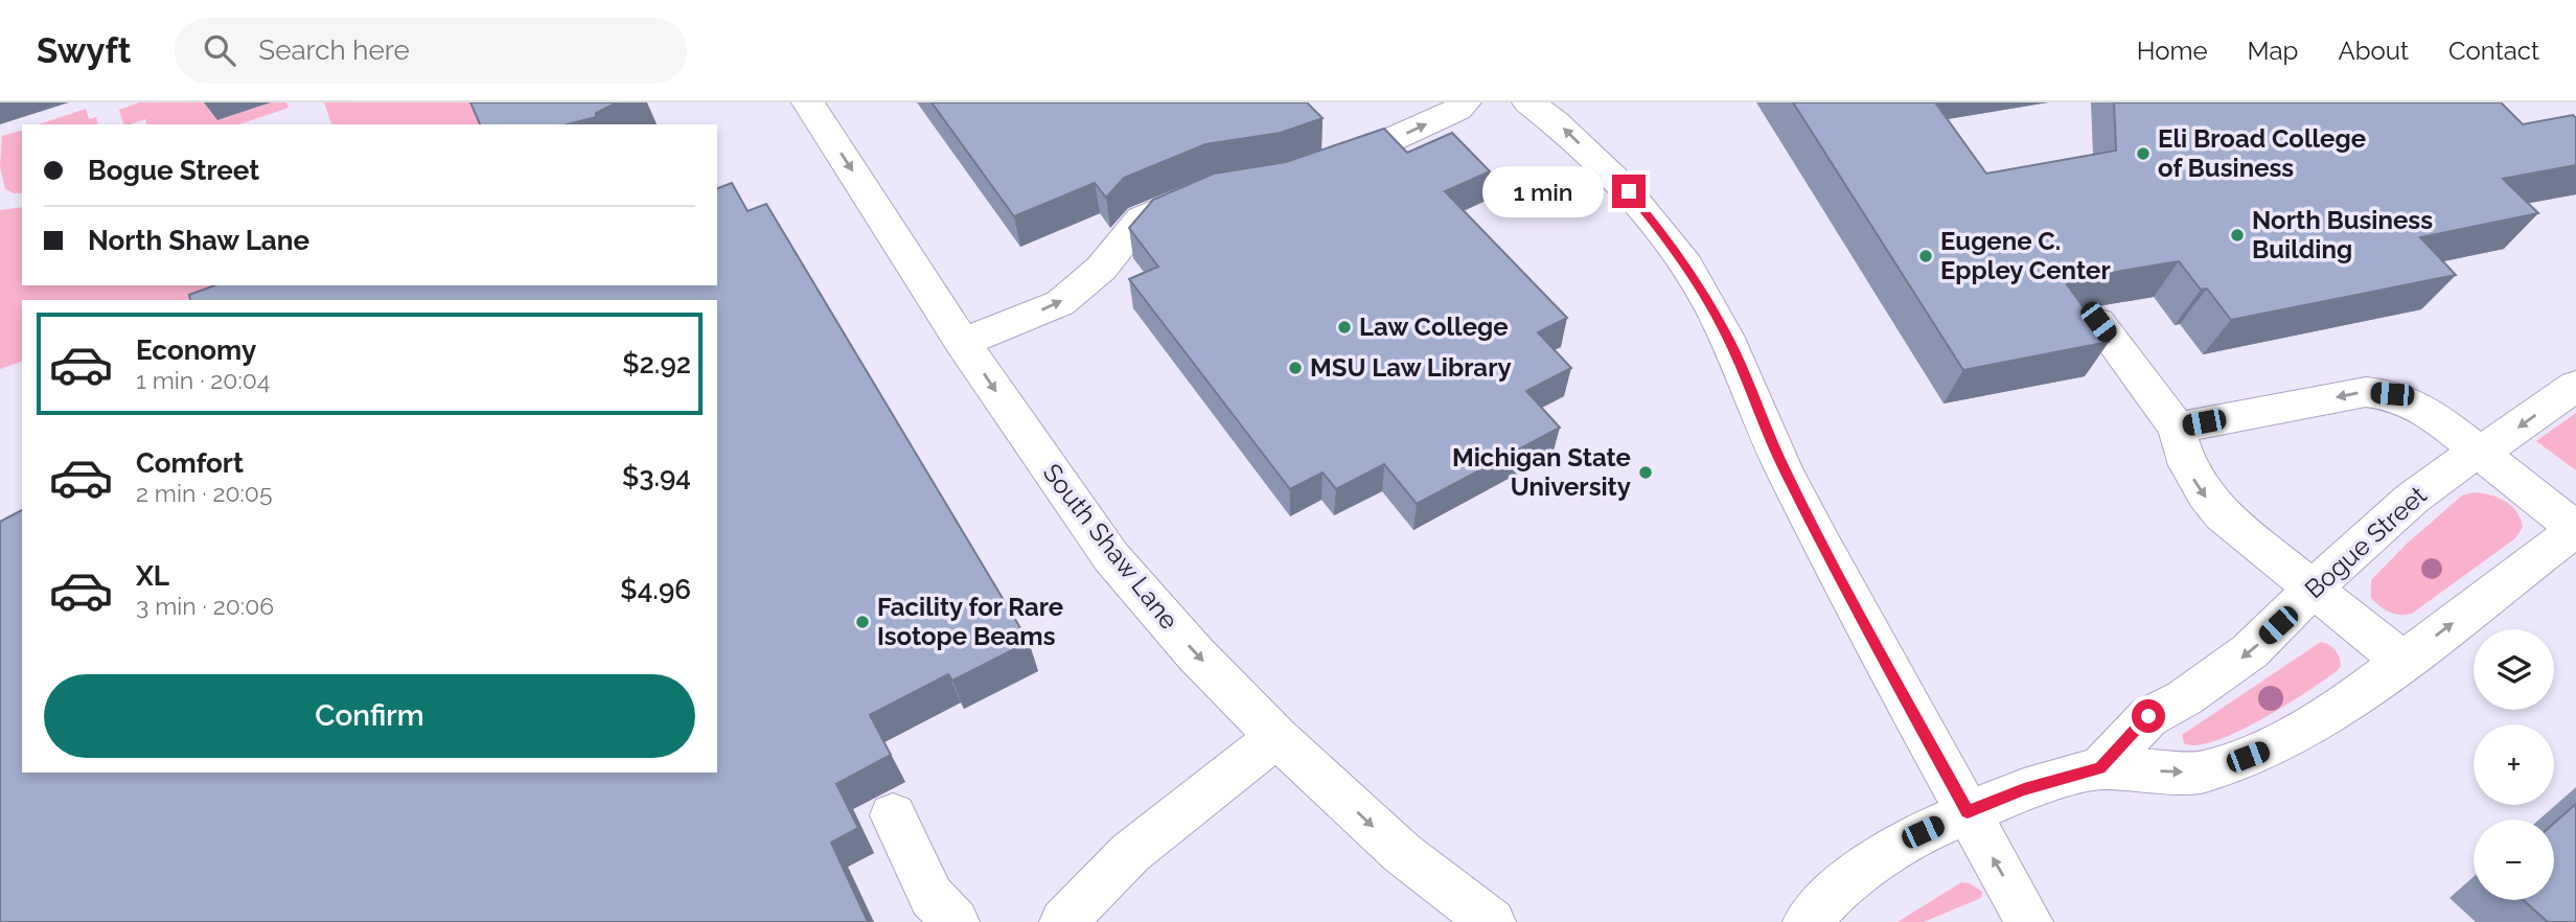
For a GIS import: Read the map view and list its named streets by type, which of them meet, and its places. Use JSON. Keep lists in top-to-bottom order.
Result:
{
  "streets": {
    "street": ["Bogue Street", "South Shaw Lane"]
  },
  "one_way": ["South Shaw Lane"],
  "places": [
    "Eli Broad College of Business",
    "North Business Building",
    "Eugene C. Eppley Center",
    "Law College",
    "MSU Law Library",
    "Michigan State University",
    "Facility for Rare Isotope Beams"
  ],
  "page": {
    "header": "Swyft",
    "search": "Search here",
    "nav": [
      "Home",
      "Map",
      "About",
      "Contact"
    ],
    "banner": ["Bogue Street", "North Shaw Lane"],
    "bubble": "1 min",
    "list": [
      {
        "name": "Economy",
        "note": "1 min · 20:04",
        "value": "$2.92"
      },
      {
        "name": "Comfort",
        "note": "2 min · 20:05",
        "value": "$3.94"
      },
      {
        "name": "XL",
        "note": "3 min · 20:06",
        "value": "$4.96"
      }
    ],
    "map_buttons": ["+", "−"],
    "buttons": "Confirm"
  }
}
